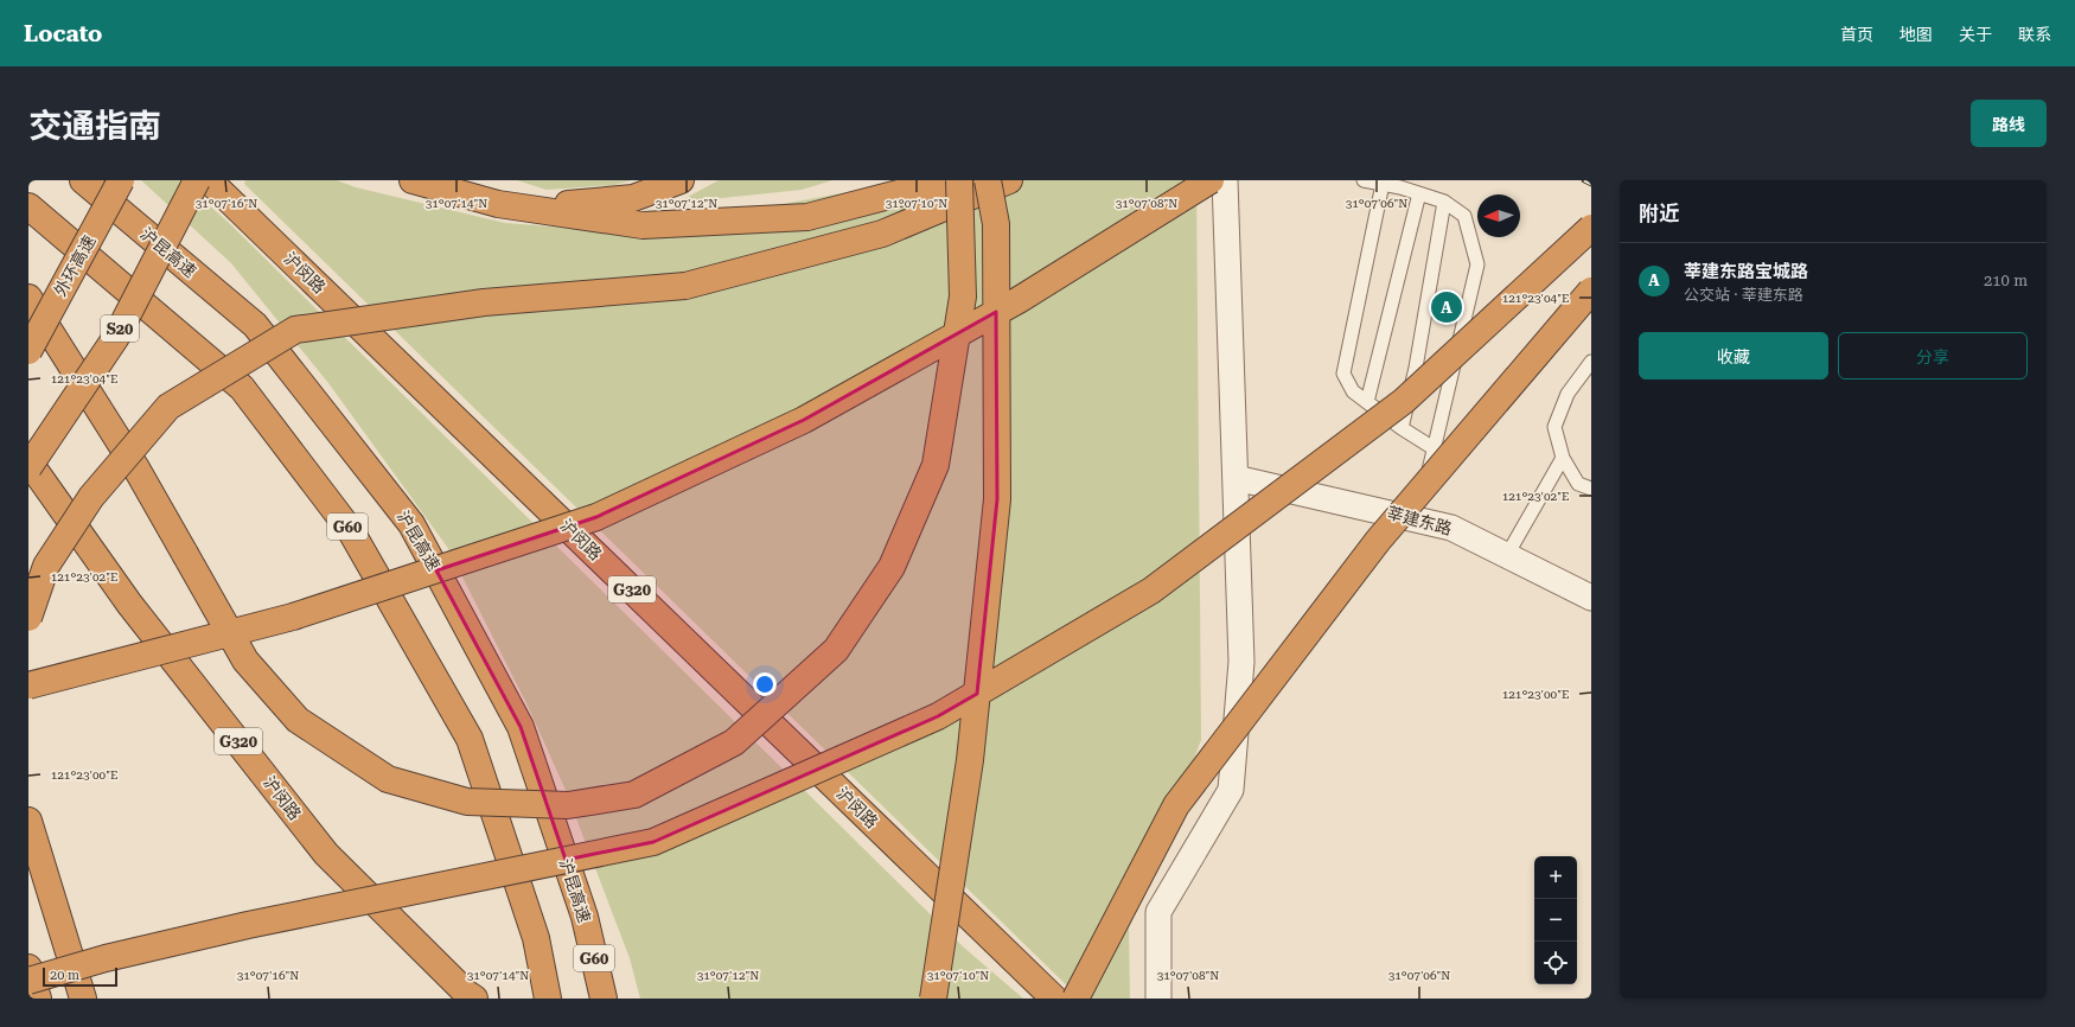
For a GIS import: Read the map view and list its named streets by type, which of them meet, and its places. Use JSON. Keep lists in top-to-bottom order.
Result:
{
  "streets": {
    "highway": [
      "沪昆高速",
      "外环高速",
      "沪闵路",
      "S20",
      "G60",
      "G320"
    ],
    "street": ["莘建东路"]
  },
  "scale_bar": "20 m",
  "north": "left",
  "page": {
    "header": "Locato",
    "nav": [
      "首页",
      "地图",
      "关于",
      "联系"
    ],
    "title": "交通指南",
    "buttons": [
      "路线",
      ["收藏", "分享"]
    ],
    "heading": "附近",
    "list": [
      {
        "mark": "A",
        "name": "莘建东路宝城路",
        "note": "公交站 · 莘建东路",
        "value": "210 m"
      }
    ],
    "pins": "A",
    "map_buttons": ["+", "−"],
    "scale": "20 m"
  },
  "coordinates": [
    "31°07'16\"N",
    "31°07'14\"N",
    "31°07'12\"N",
    "31°07'10\"N",
    "31°07'08\"N",
    "31°07'06\"N",
    "121°23'04\"E",
    "121°23'02\"E",
    "121°23'00\"E"
  ]
}
